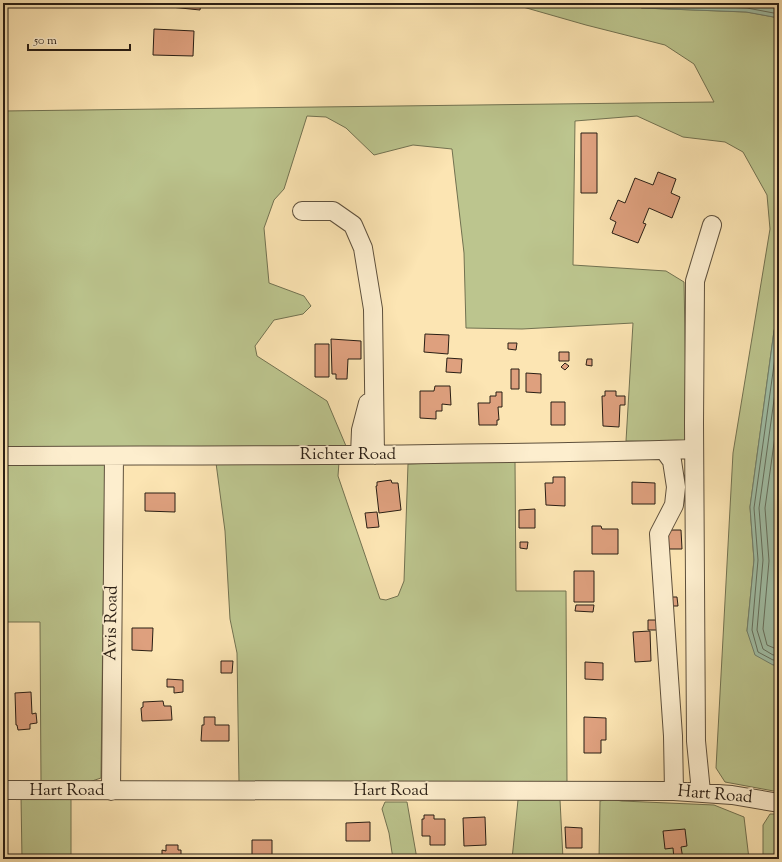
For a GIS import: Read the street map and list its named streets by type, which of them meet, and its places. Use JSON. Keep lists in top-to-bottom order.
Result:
{
  "streets": {
    "street": ["Richter Road", "Avis Road", "Hart Road"]
  },
  "crossings": [
    ["Richter Road", "Avis Road"],
    ["Avis Road", "Hart Road"]
  ],
  "scale_bar": "50 m"
}
